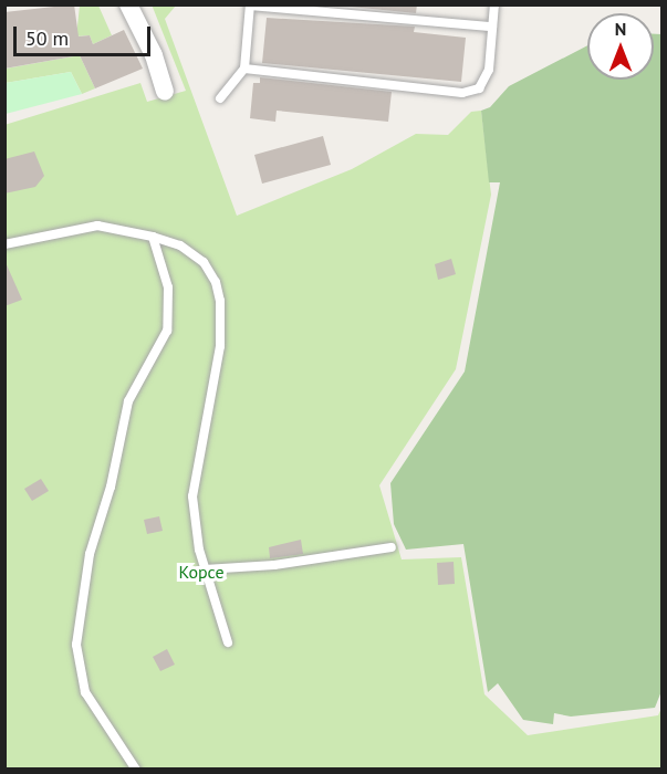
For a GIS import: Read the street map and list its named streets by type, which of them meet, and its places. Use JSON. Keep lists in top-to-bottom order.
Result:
{
  "parks": ["Kopce"],
  "scale_bar": "50 m",
  "north": "top"
}
